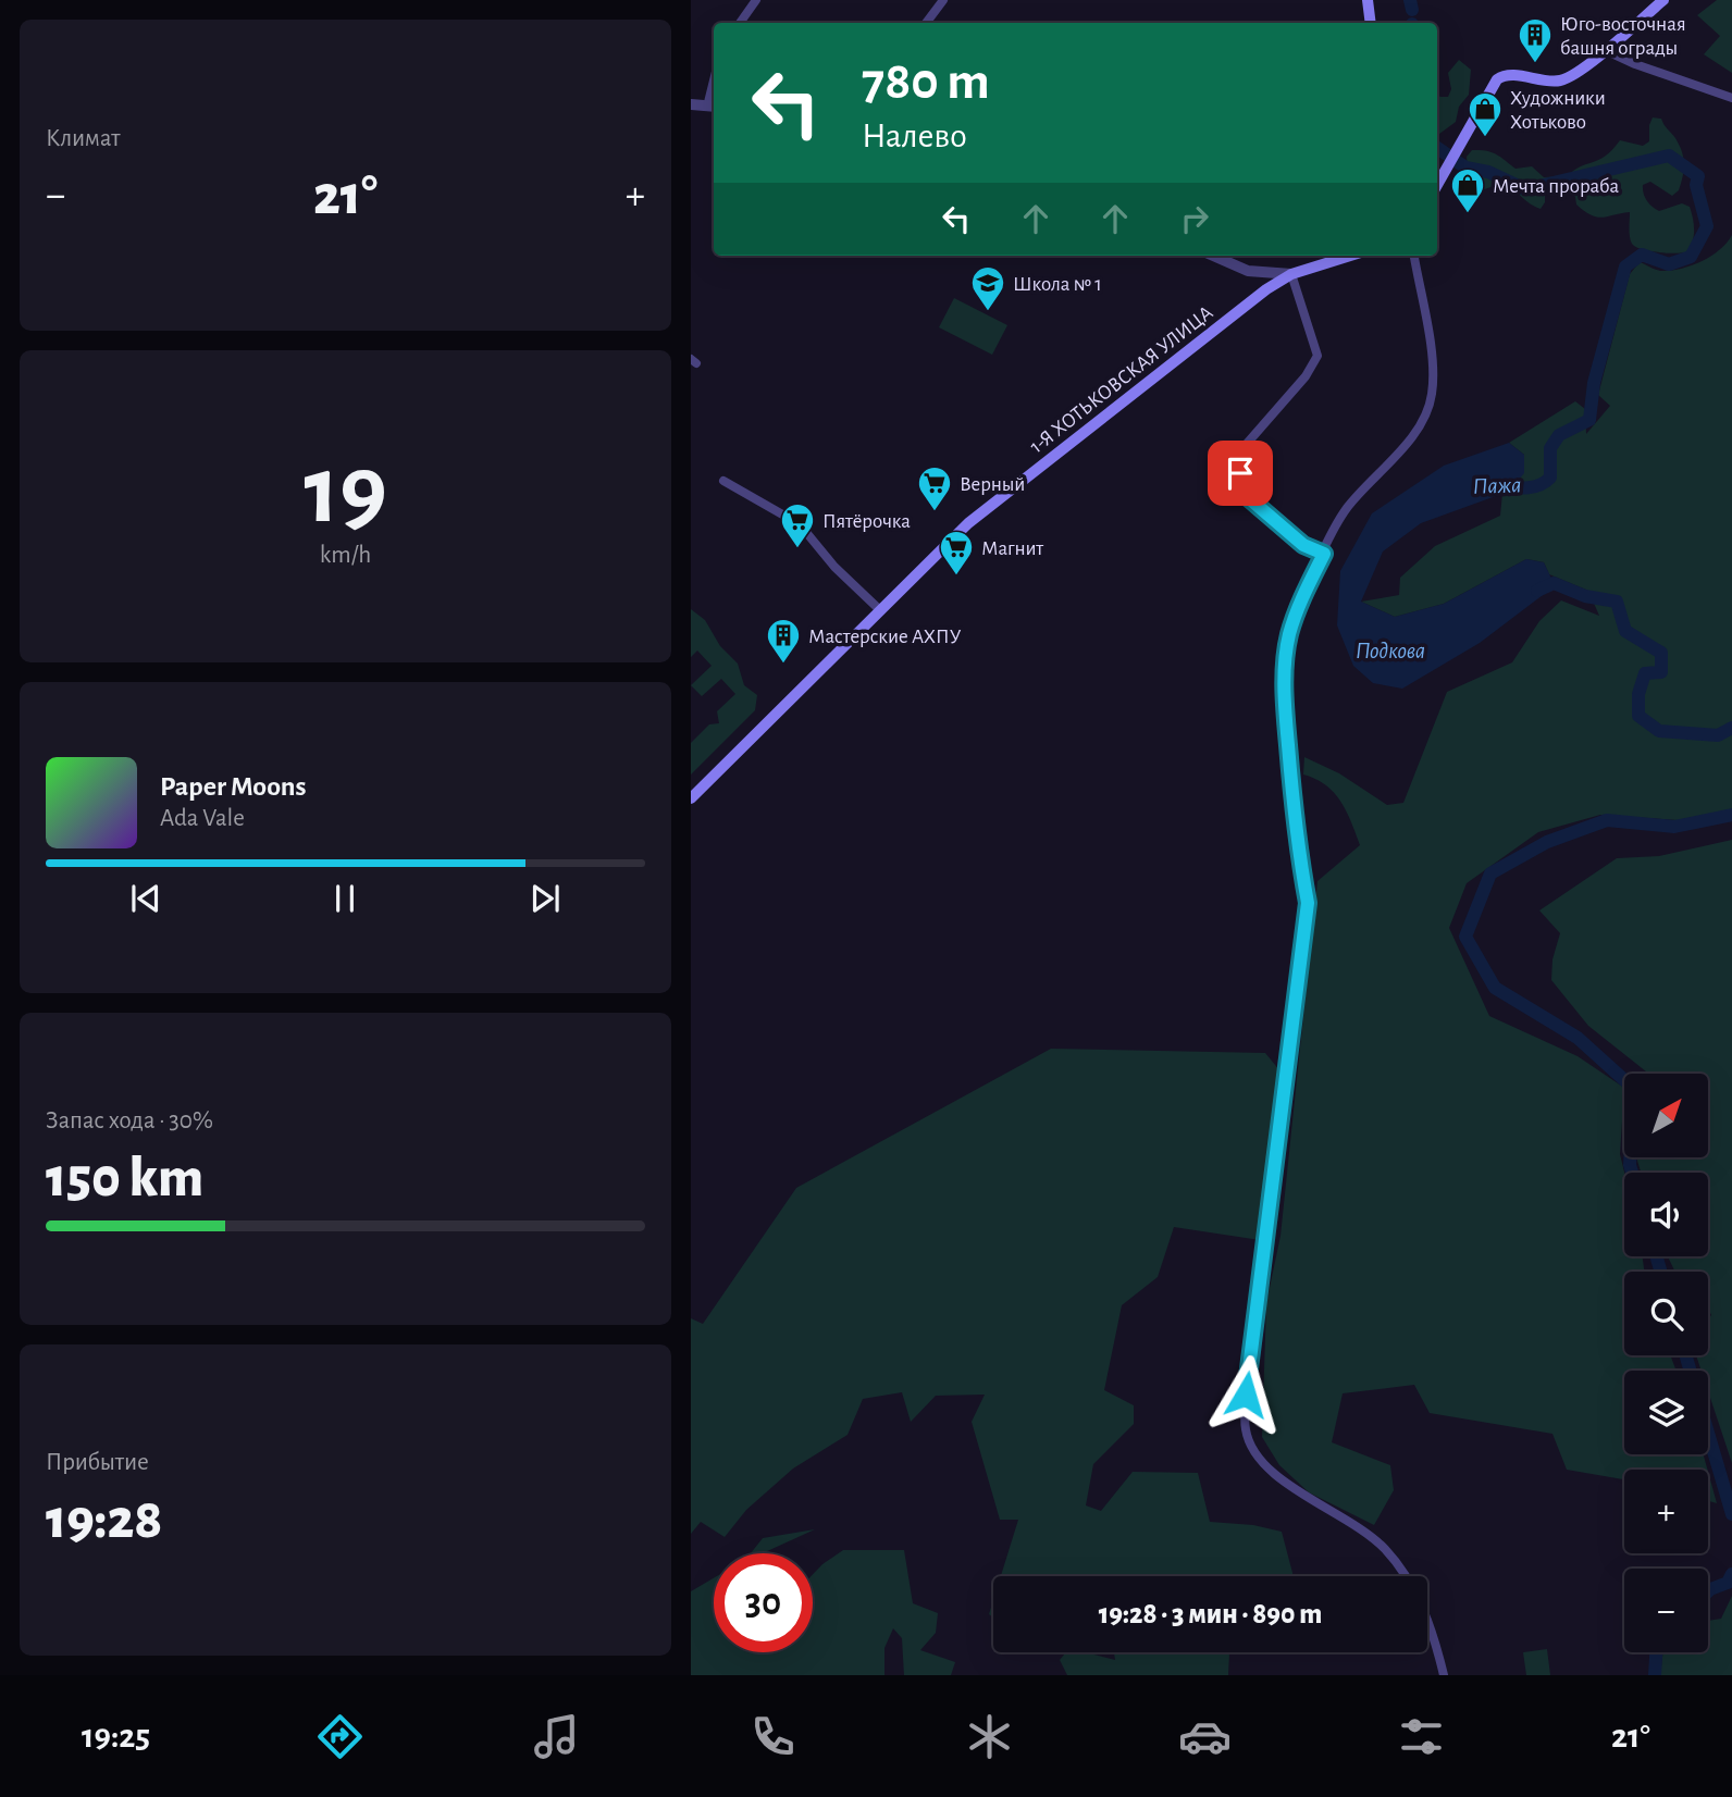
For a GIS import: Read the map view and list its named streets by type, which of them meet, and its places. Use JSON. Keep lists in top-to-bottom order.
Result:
{
  "streets": {
    "main road": ["1-Я ХОТЬКОВСКАЯ УЛИЦА"]
  },
  "water": ["Пажа", "Подкова"],
  "places": {
    "building": ["Юго-восточная башня ограды", "Мастерские АХПУ"],
    "shop": ["Художники Хотьково", "Мечта прораба"],
    "school or university": ["Школа № 1"],
    "supermarket": ["Верный", "Пятёрочка", "Магнит"]
  },
  "north": "top right",
  "page": {
    "tile": [
      "Климат",
      ["19", "km/h"],
      ["Запас хода · 30%", "150 km"],
      ["Прибытие", "19:28"]
    ],
    "turn": ["780 m", "Налево"],
    "heat": ["−", "21°", "+"],
    "song": ["Paper Moons", "Ada Vale"],
    "map_buttons": ["+", "−"],
    "limit": "30",
    "trip": "19:28 · 3 мин · 890 m",
    "tabs": ["19:25", "21°"]
  }
}
